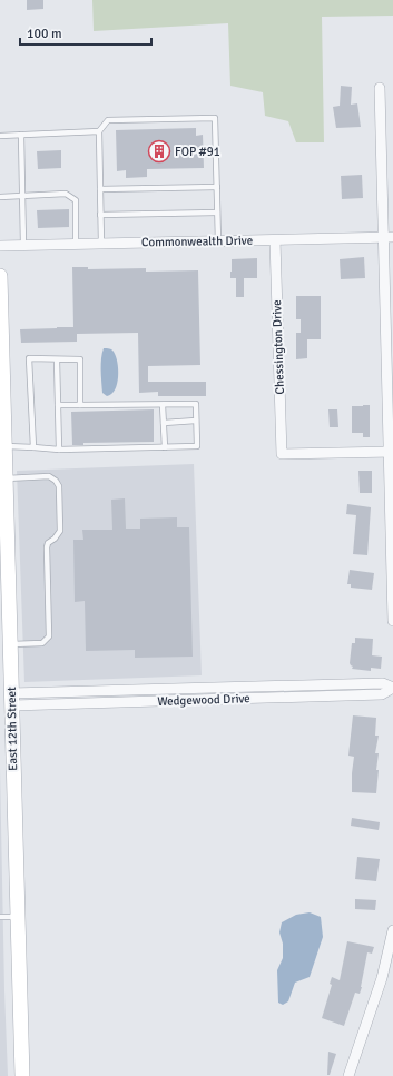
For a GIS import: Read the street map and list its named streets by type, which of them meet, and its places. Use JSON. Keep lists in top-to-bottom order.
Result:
{
  "streets": {
    "street": [
      "Commonwealth Drive",
      "Chessington Drive",
      "Wedgewood Drive",
      "East 12th Street"
    ]
  },
  "crossings": [
    ["Commonwealth Drive", "Chessington Drive"],
    ["Wedgewood Drive", "East 12th Street"]
  ],
  "places": {
    "building": ["FOP #91"]
  },
  "scale_bar": "100 m"
}
